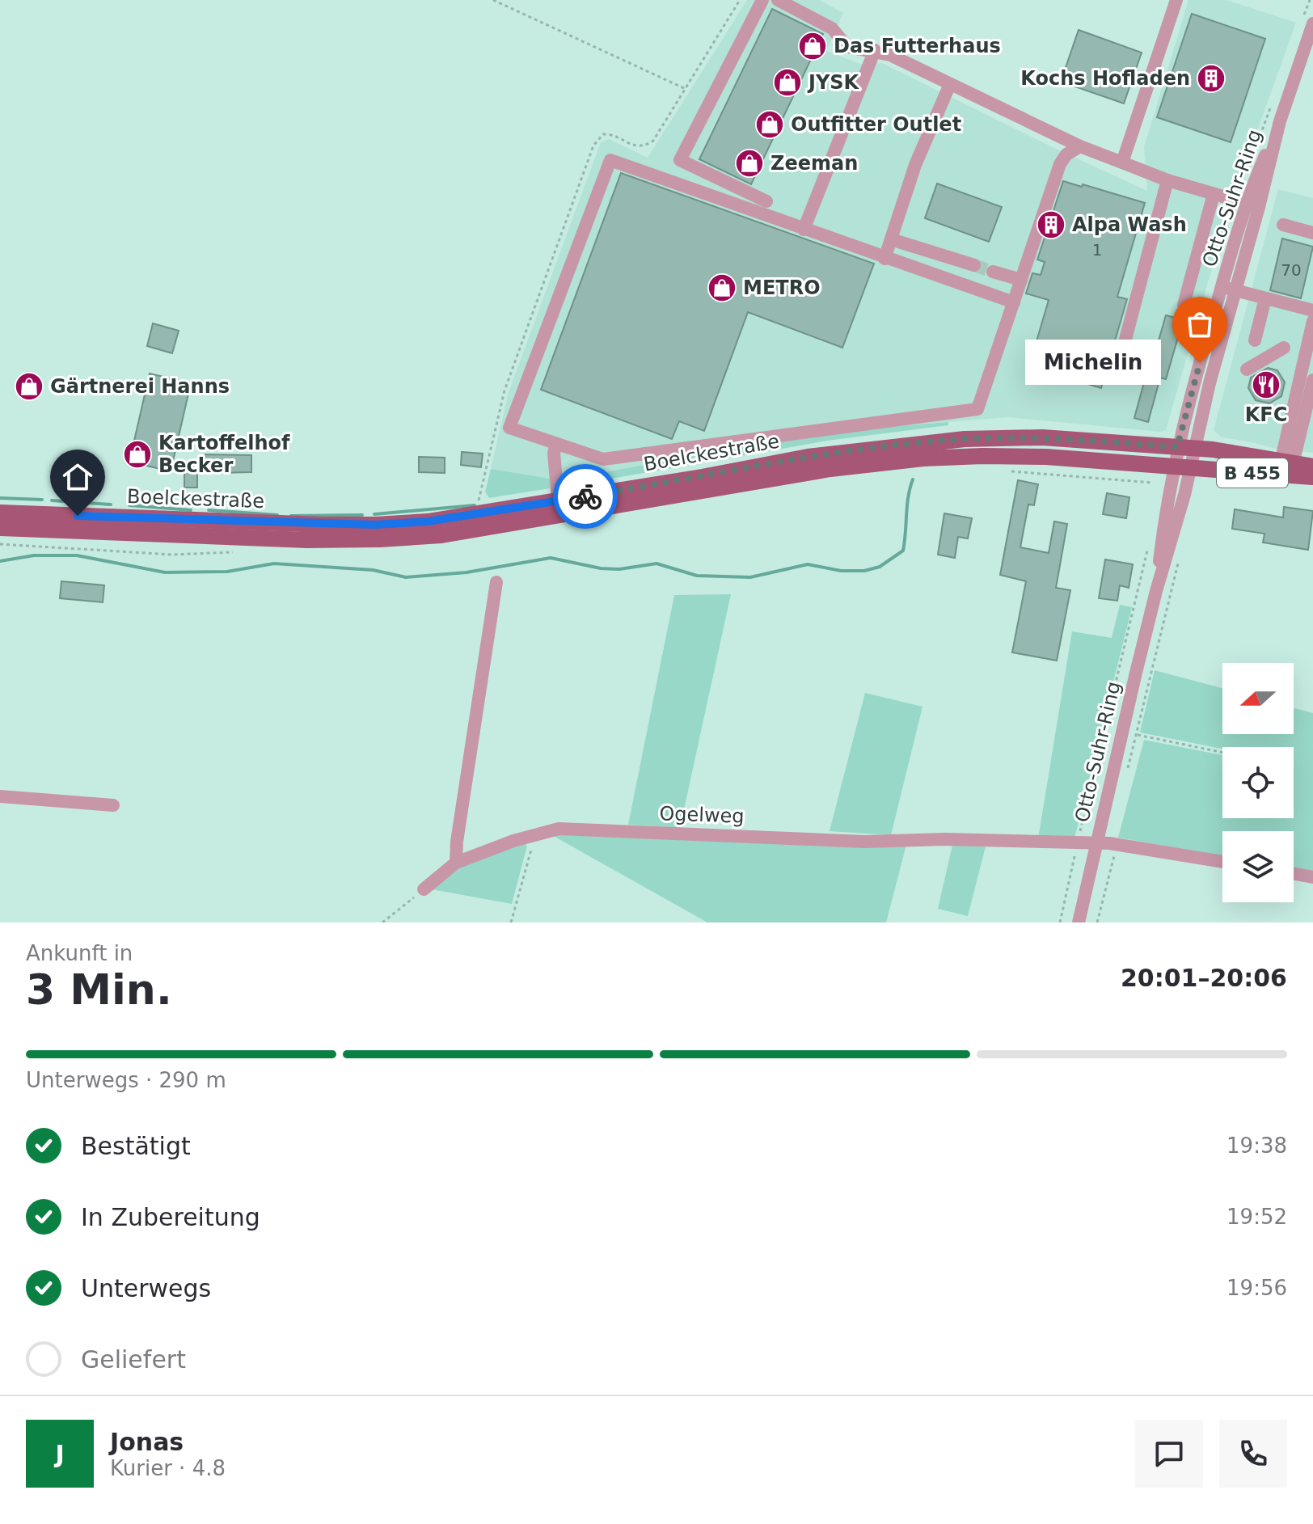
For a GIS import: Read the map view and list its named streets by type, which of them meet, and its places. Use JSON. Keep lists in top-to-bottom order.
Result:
{
  "streets": {
    "main road": ["Boelckestraße", "B 455"],
    "street": ["Otto-Suhr-Ring", "Ogelweg"]
  },
  "crossings": [
    ["Otto-Suhr-Ring", "Boelckestraße"],
    ["Otto-Suhr-Ring", "Ogelweg"]
  ],
  "places": {
    "shop": [
      "Das Futterhaus",
      "JYSK",
      "Outfitter Outlet",
      "Zeeman",
      "METRO",
      "Gärtnerei Hanns",
      "Kartoffelhof Becker"
    ],
    "building": ["Kochs Hofladen", "Alpa Wash"],
    "other": ["Michelin"],
    "restaurant": ["KFC"]
  },
  "house_numbers": ["1", "70"],
  "north": "left",
  "page": {
    "bubble": "Michelin",
    "heading": ["3 Min.", "Ankunft in", "20:01–20:06"],
    "panel": ["Jonas", "Kurier · 4.8"],
    "bar": "Unterwegs · 290 m",
    "list": [
      ["Bestätigt", "19:38"],
      ["In Zubereitung", "19:52"],
      ["Unterwegs", "19:56"],
      "Geliefert"
    ],
    "round": "J"
  }
}
